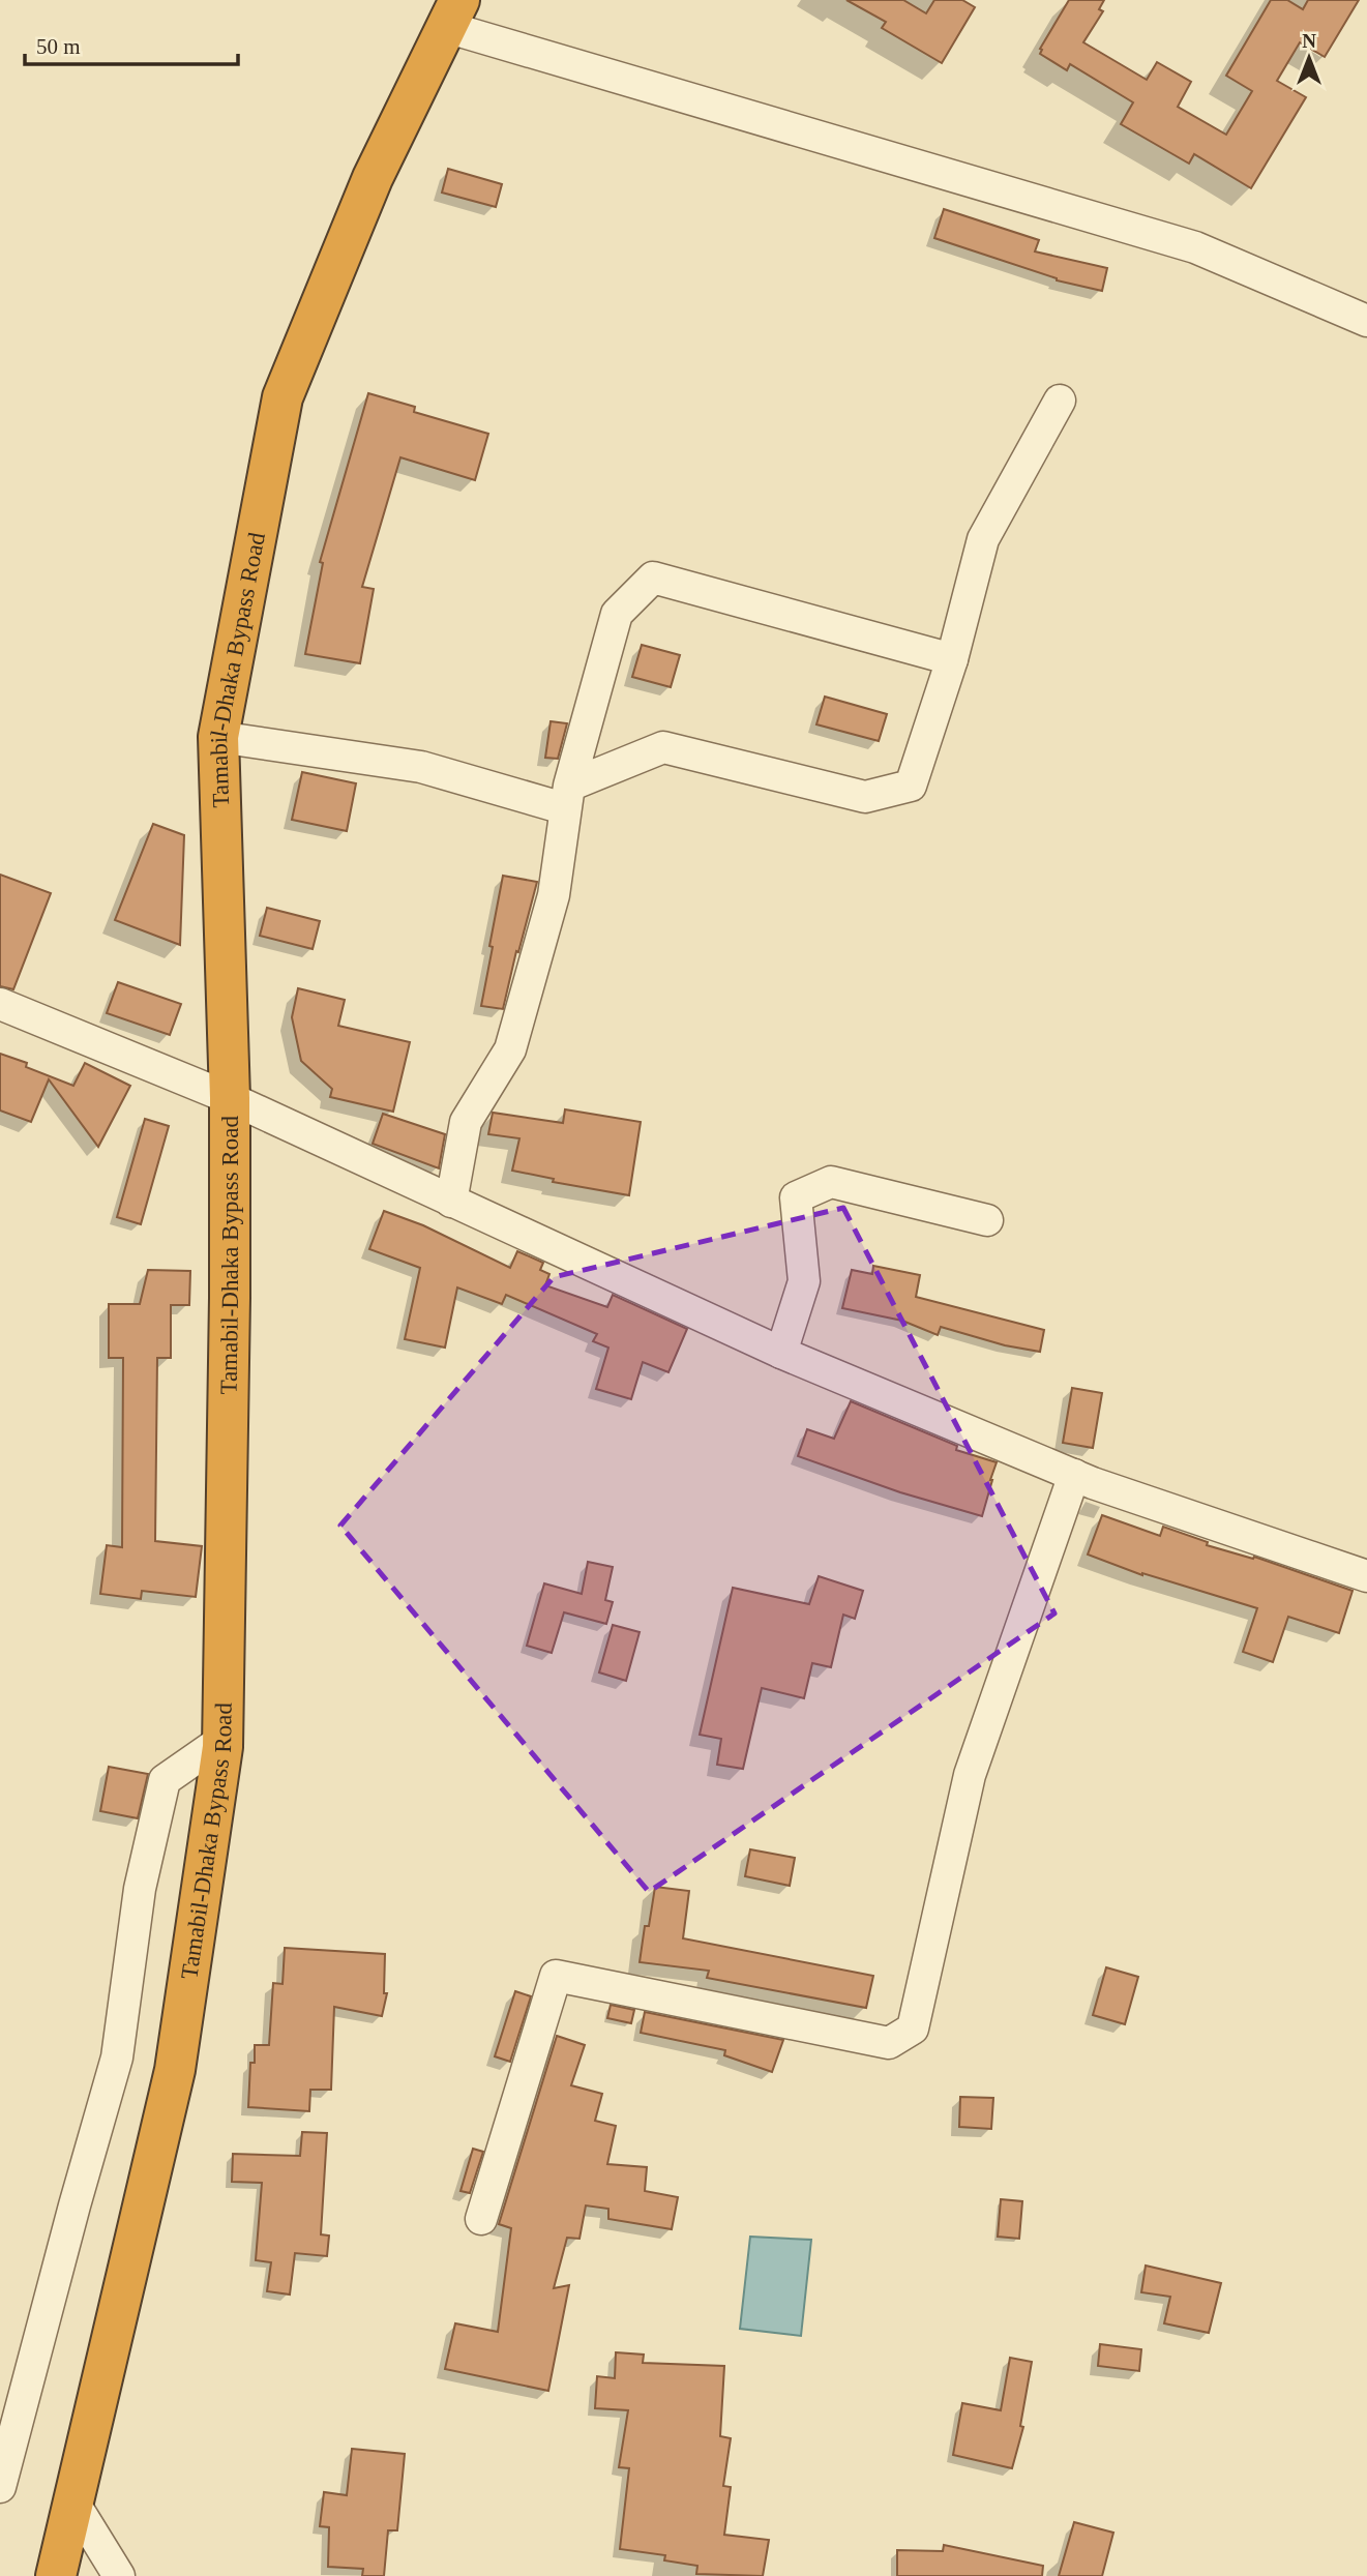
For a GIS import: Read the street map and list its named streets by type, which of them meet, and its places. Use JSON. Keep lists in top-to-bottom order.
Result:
{
  "streets": {
    "highway": ["Tamabil-Dhaka Bypass Road"]
  },
  "scale_bar": "50 m",
  "north": "top"
}
